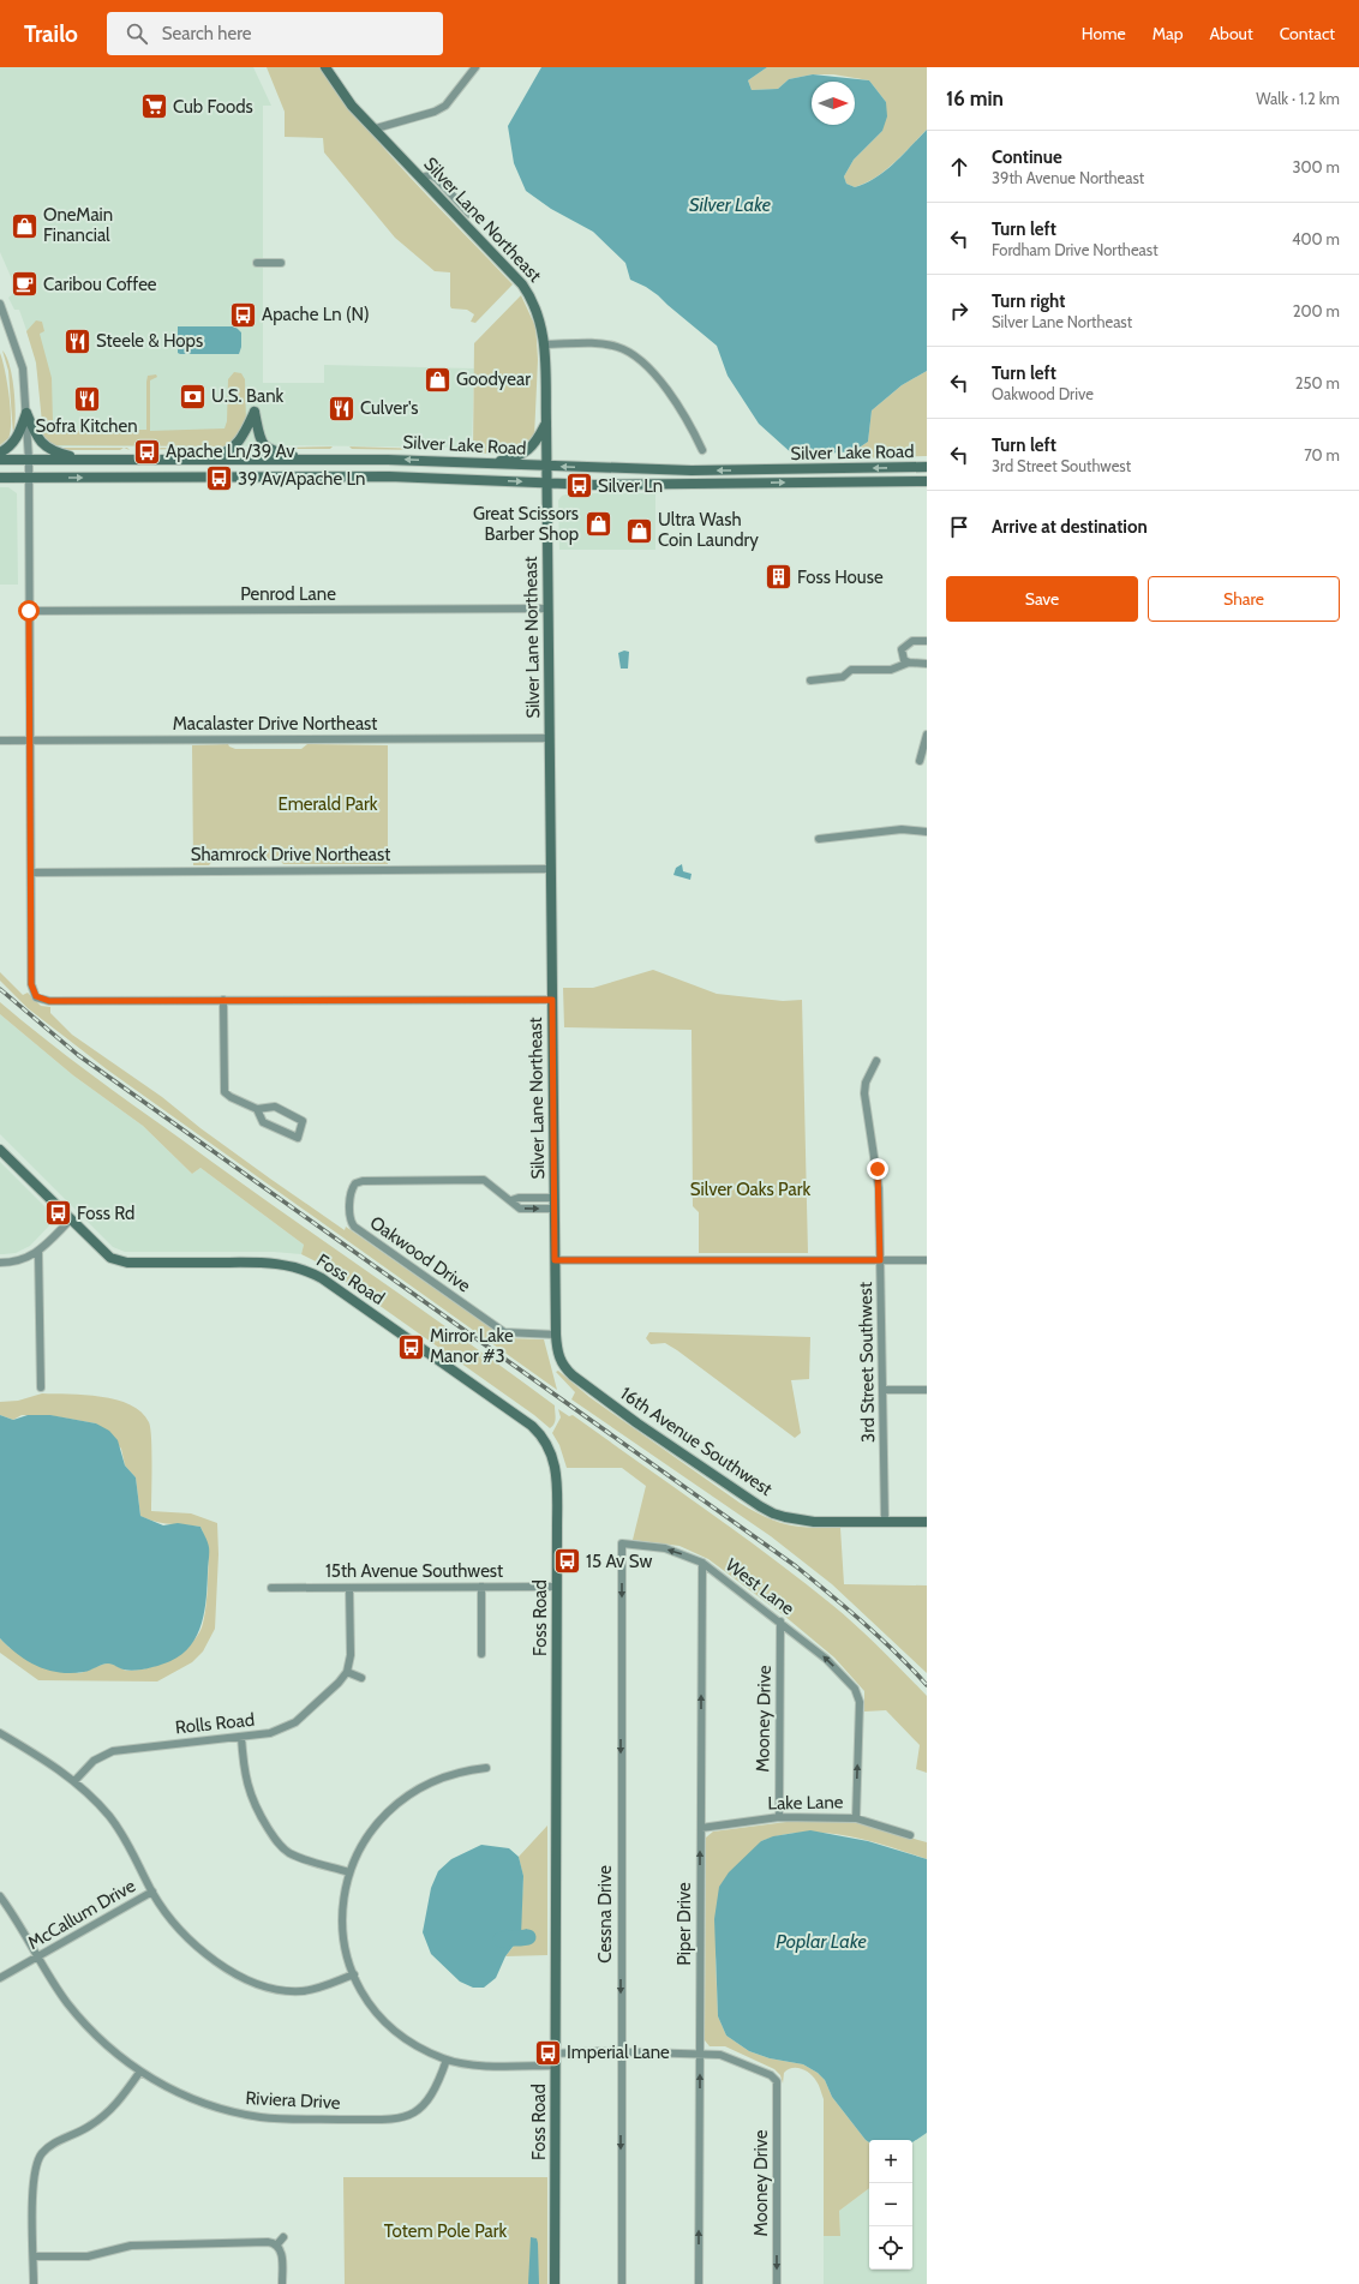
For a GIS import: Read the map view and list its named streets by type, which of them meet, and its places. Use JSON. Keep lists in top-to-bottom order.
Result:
{
  "streets": {
    "street": [
      "Silver Lane Northeast",
      "Silver Lake Road",
      "Penrod Lane",
      "Macalaster Drive Northeast",
      "Shamrock Drive Northeast",
      "Oakwood Drive",
      "Foss Road",
      "3rd Street Southwest",
      "16th Avenue Southwest",
      "15th Avenue Southwest",
      "West Lane",
      "Mooney Drive",
      "Rolls Road",
      "Lake Lane",
      "McCallum Drive",
      "Cessna Drive",
      "Piper Drive",
      "Riviera Drive"
    ]
  },
  "crossings": [
    ["Silver Lane Northeast", "Silver Lake Road"],
    ["Silver Lane Northeast", "Penrod Lane"],
    ["Silver Lane Northeast", "Macalaster Drive Northeast"],
    ["Silver Lane Northeast", "Shamrock Drive Northeast"],
    ["Silver Lane Northeast", "Oakwood Drive"],
    ["Silver Lane Northeast", "16th Avenue Southwest"],
    ["Oakwood Drive", "16th Avenue Southwest"],
    ["Foss Road", "15th Avenue Southwest"],
    ["3rd Street Southwest", "16th Avenue Southwest"],
    ["West Lane", "Mooney Drive"],
    ["West Lane", "Lake Lane"],
    ["West Lane", "Cessna Drive"],
    ["West Lane", "Piper Drive"],
    ["Mooney Drive", "Lake Lane"],
    ["Mooney Drive", "Piper Drive"],
    ["Lake Lane", "Piper Drive"],
    ["McCallum Drive", "Riviera Drive"]
  ],
  "one_way": [
    "West Lane",
    "Mooney Drive",
    "Cessna Drive",
    "Piper Drive"
  ],
  "water": ["Silver Lake", "Poplar Lake"],
  "parks": ["Emerald Park", "Silver Oaks Park", "Totem Pole Park"],
  "places": {
    "supermarket": ["Cub Foods"],
    "shop": [
      "OneMain Financial",
      "Goodyear",
      "Great Scissors Barber Shop",
      "Ultra Wash Coin Laundry"
    ],
    "cafe": ["Caribou Coffee"],
    "bus stop": [
      "Apache Ln (N)",
      "Apache Ln/39 Av",
      "39 Av/Apache Ln",
      "Silver Ln",
      "Foss Rd",
      "Mirror Lake Manor #3",
      "15 Av Sw",
      "Imperial Lane"
    ],
    "restaurant": ["Steele & Hops", "Sofra Kitchen", "Culver's"],
    "bank": ["U.S. Bank"],
    "building": ["Foss House"]
  },
  "north": "right",
  "page": {
    "header": "Trailo",
    "search": "Search here",
    "nav": [
      "Home",
      "Map",
      "About",
      "Contact"
    ],
    "heading": ["16 min", "Walk · 1.2 km"],
    "list": [
      ["Continue", "39th Avenue Northeast", "300 m"],
      ["Turn left", "Fordham Drive Northeast", "400 m"],
      ["Turn right", "Silver Lane Northeast", "200 m"],
      ["Turn left", "Oakwood Drive", "250 m"],
      ["Turn left", "3rd Street Southwest", "70 m"],
      "Arrive at destination"
    ],
    "buttons": ["Save", "Share"],
    "map_buttons": ["+", "−"]
  }
}
